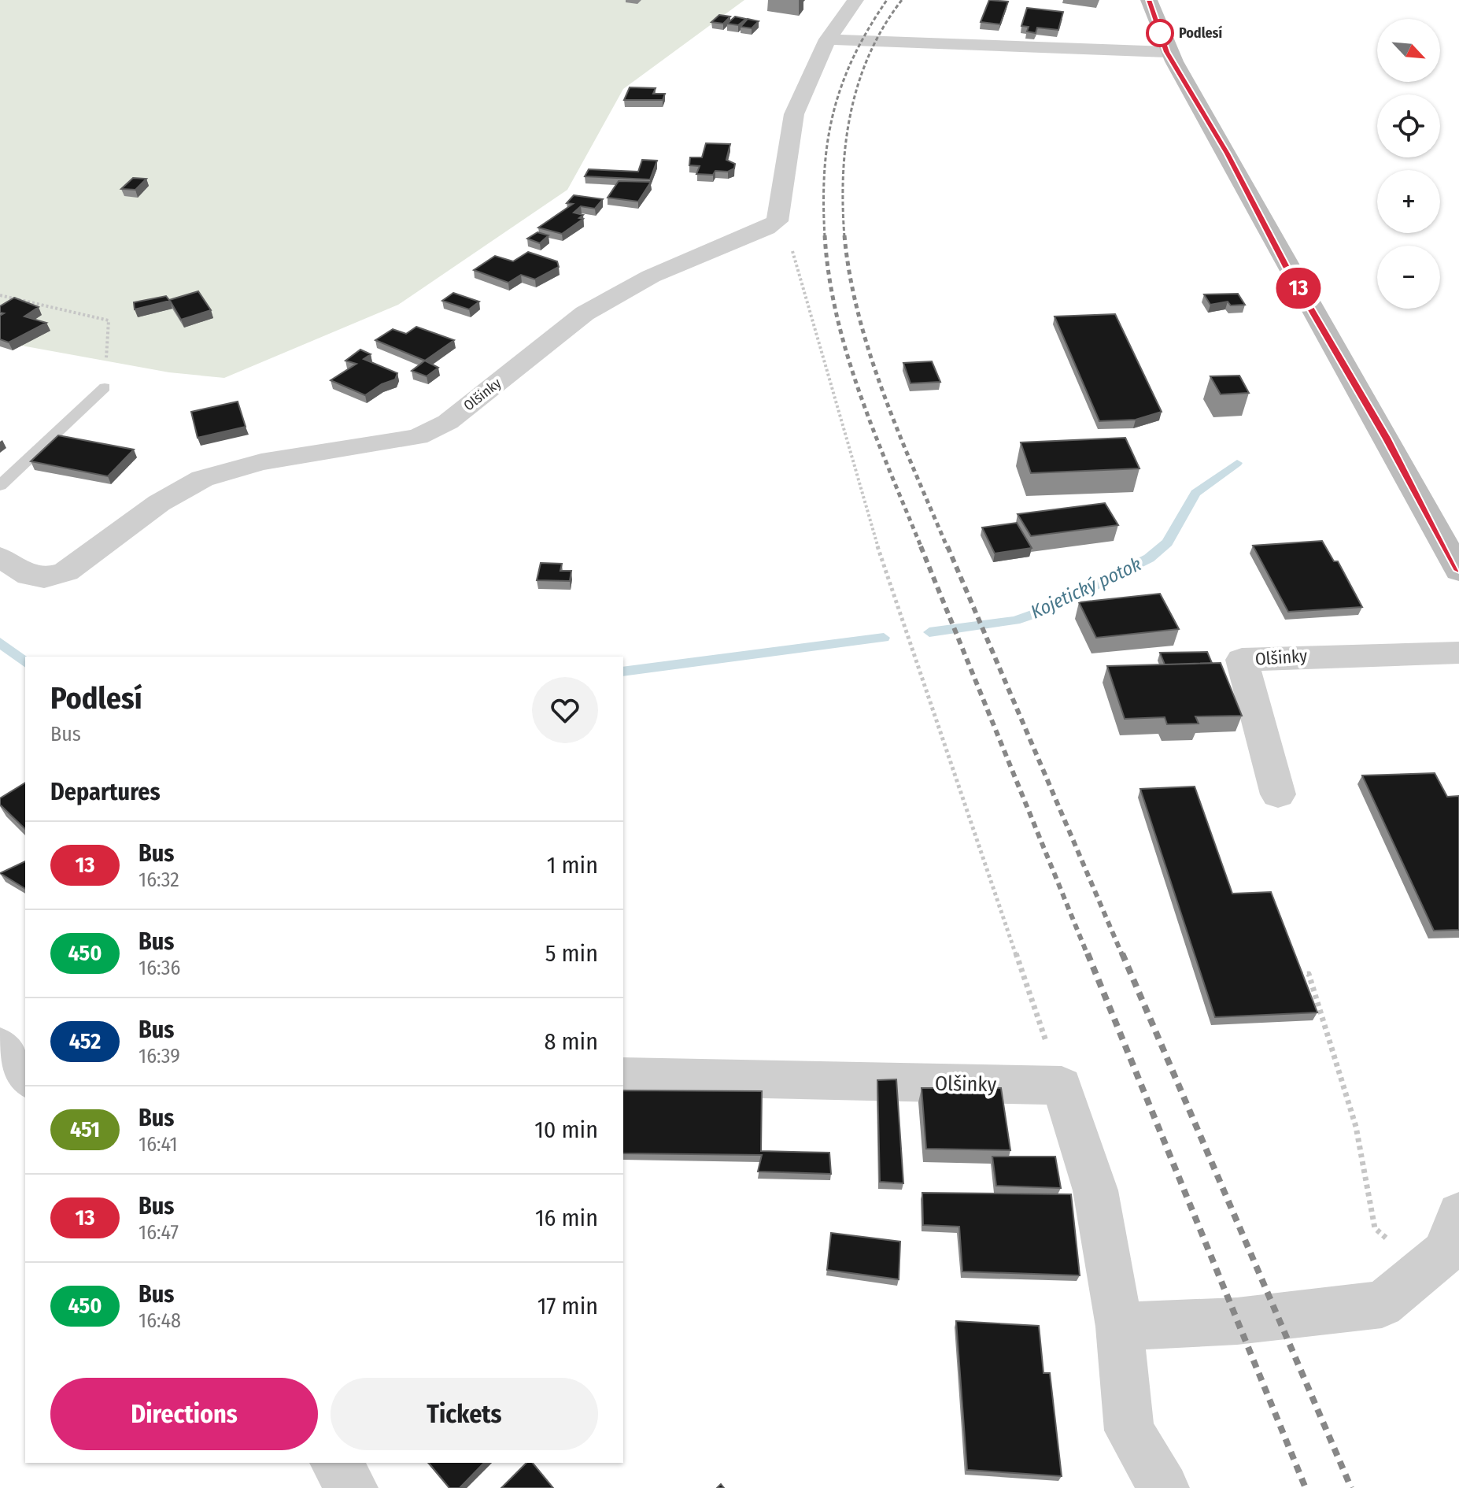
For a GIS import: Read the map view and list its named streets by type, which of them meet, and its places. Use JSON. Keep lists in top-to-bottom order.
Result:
{
  "streets": {
    "street": ["Olšinky"]
  },
  "water": ["Kojetický potok"],
  "places": ["Podlesí"],
  "lines": ["bus line 13"],
  "north": "bottom right",
  "page": {
    "on_map": "13",
    "map_buttons": ["+", "−"],
    "heading": [
      ["Podlesí", "Bus"],
      "Departures"
    ],
    "list": [
      {
        "mark": "13",
        "name": "Bus",
        "note": "16:32",
        "value": "1 min"
      },
      {
        "mark": "450",
        "name": "Bus",
        "note": "16:36",
        "value": "5 min"
      },
      {
        "mark": "452",
        "name": "Bus",
        "note": "16:39",
        "value": "8 min"
      },
      {
        "mark": "451",
        "name": "Bus",
        "note": "16:41",
        "value": "10 min"
      },
      {
        "mark": "13",
        "name": "Bus",
        "note": "16:47",
        "value": "16 min"
      },
      {
        "mark": "450",
        "name": "Bus",
        "note": "16:48",
        "value": "17 min"
      }
    ],
    "buttons": ["Directions", "Tickets"]
  }
}
